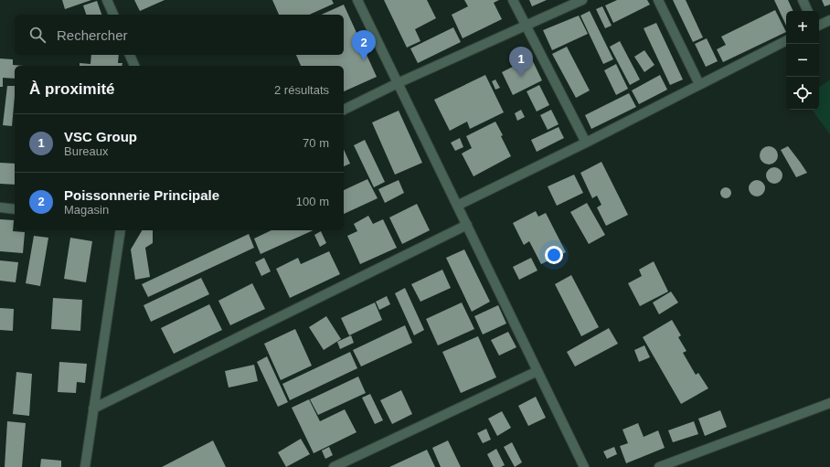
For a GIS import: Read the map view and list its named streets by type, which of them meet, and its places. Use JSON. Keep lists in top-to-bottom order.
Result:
{
  "page": {
    "map_buttons": ["+", "−"],
    "search": "Rechercher",
    "pins": ["2", "1"],
    "heading": ["À proximité", "2 résultats"],
    "list": [
      {
        "mark": "1",
        "name": "VSC Group",
        "note": "Bureaux",
        "value": "70 m"
      },
      {
        "mark": "2",
        "name": "Poissonnerie Principale",
        "note": "Magasin",
        "value": "100 m"
      }
    ]
  }
}
